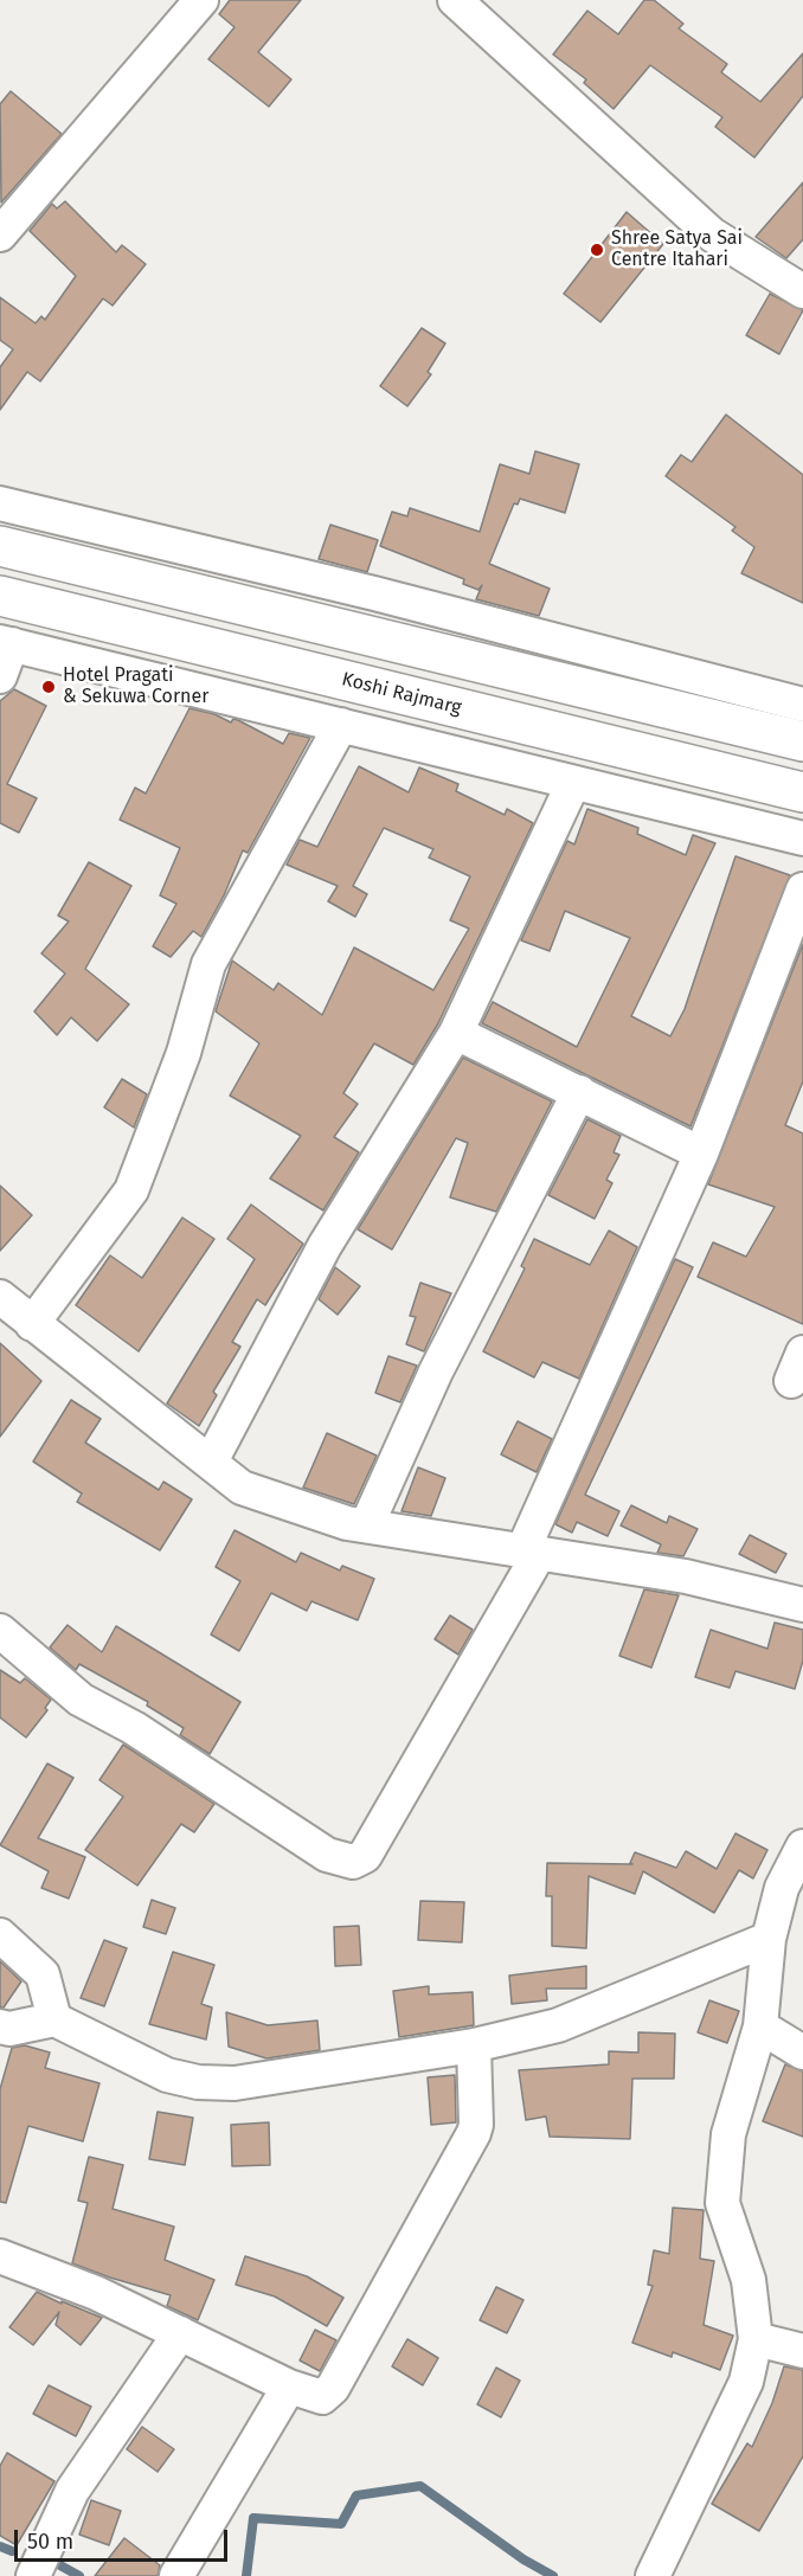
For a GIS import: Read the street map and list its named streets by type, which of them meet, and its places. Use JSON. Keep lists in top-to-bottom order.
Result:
{
  "streets": {
    "main road": ["Koshi Rajmarg"]
  },
  "places": ["Shree Satya Sai Centre Itahari", "Hotel Pragati & Sekuwa Corner"],
  "scale_bar": "50 m"
}
